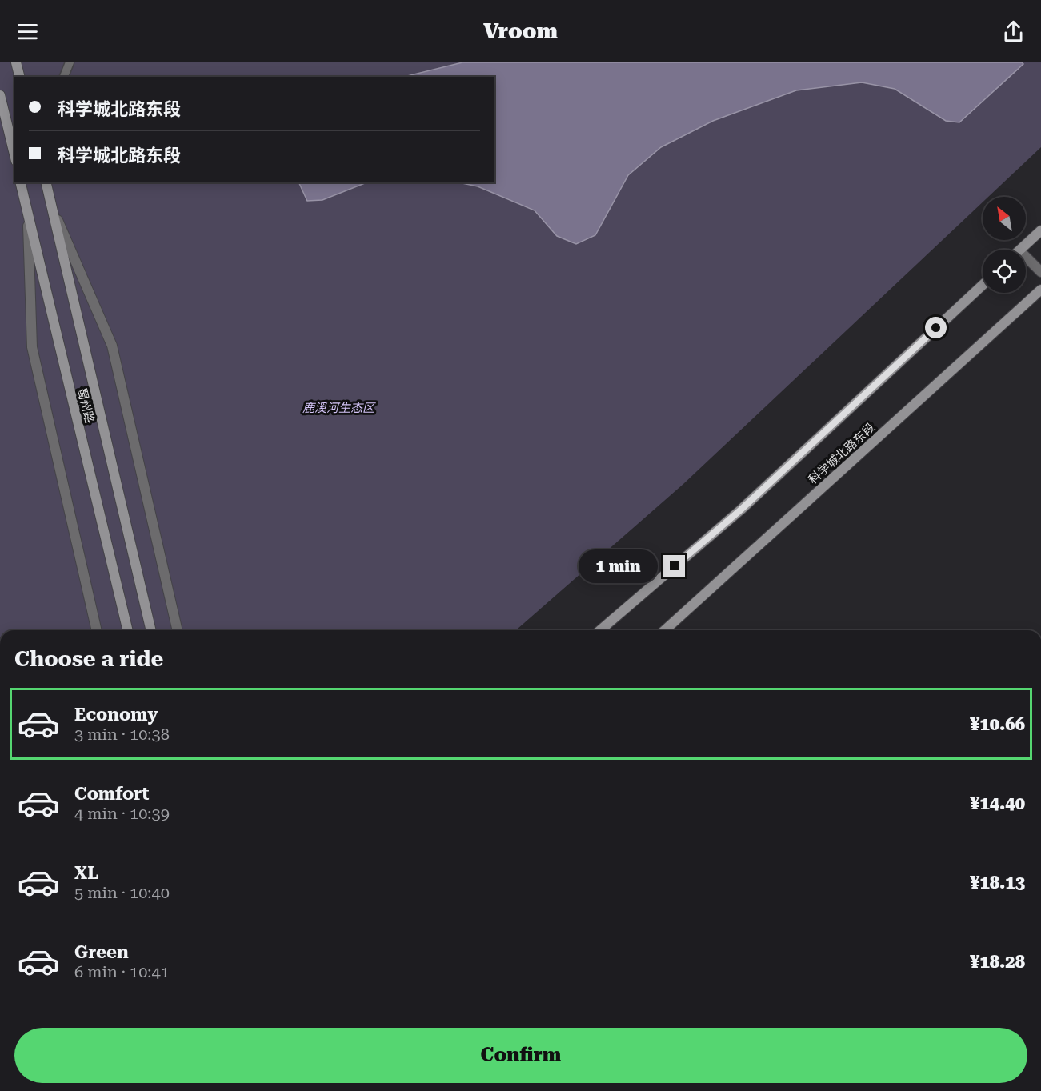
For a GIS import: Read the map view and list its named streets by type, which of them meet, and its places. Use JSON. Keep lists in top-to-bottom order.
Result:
{
  "streets": {
    "main road": ["蜀州路", "科学城北路东段"]
  },
  "parks": ["鹿溪河生态区"],
  "north": "top left",
  "page": {
    "header": "Vroom",
    "banner": ["科学城北路东段", "科学城北路东段"],
    "bubble": "1 min",
    "heading": "Choose a ride",
    "list": [
      {
        "name": "Economy",
        "note": "3 min · 10:38",
        "value": "¥10.66"
      },
      {
        "name": "Comfort",
        "note": "4 min · 10:39",
        "value": "¥14.40"
      },
      {
        "name": "XL",
        "note": "5 min · 10:40",
        "value": "¥18.13"
      },
      {
        "name": "Green",
        "note": "6 min · 10:41",
        "value": "¥18.28"
      }
    ],
    "buttons": "Confirm"
  }
}
